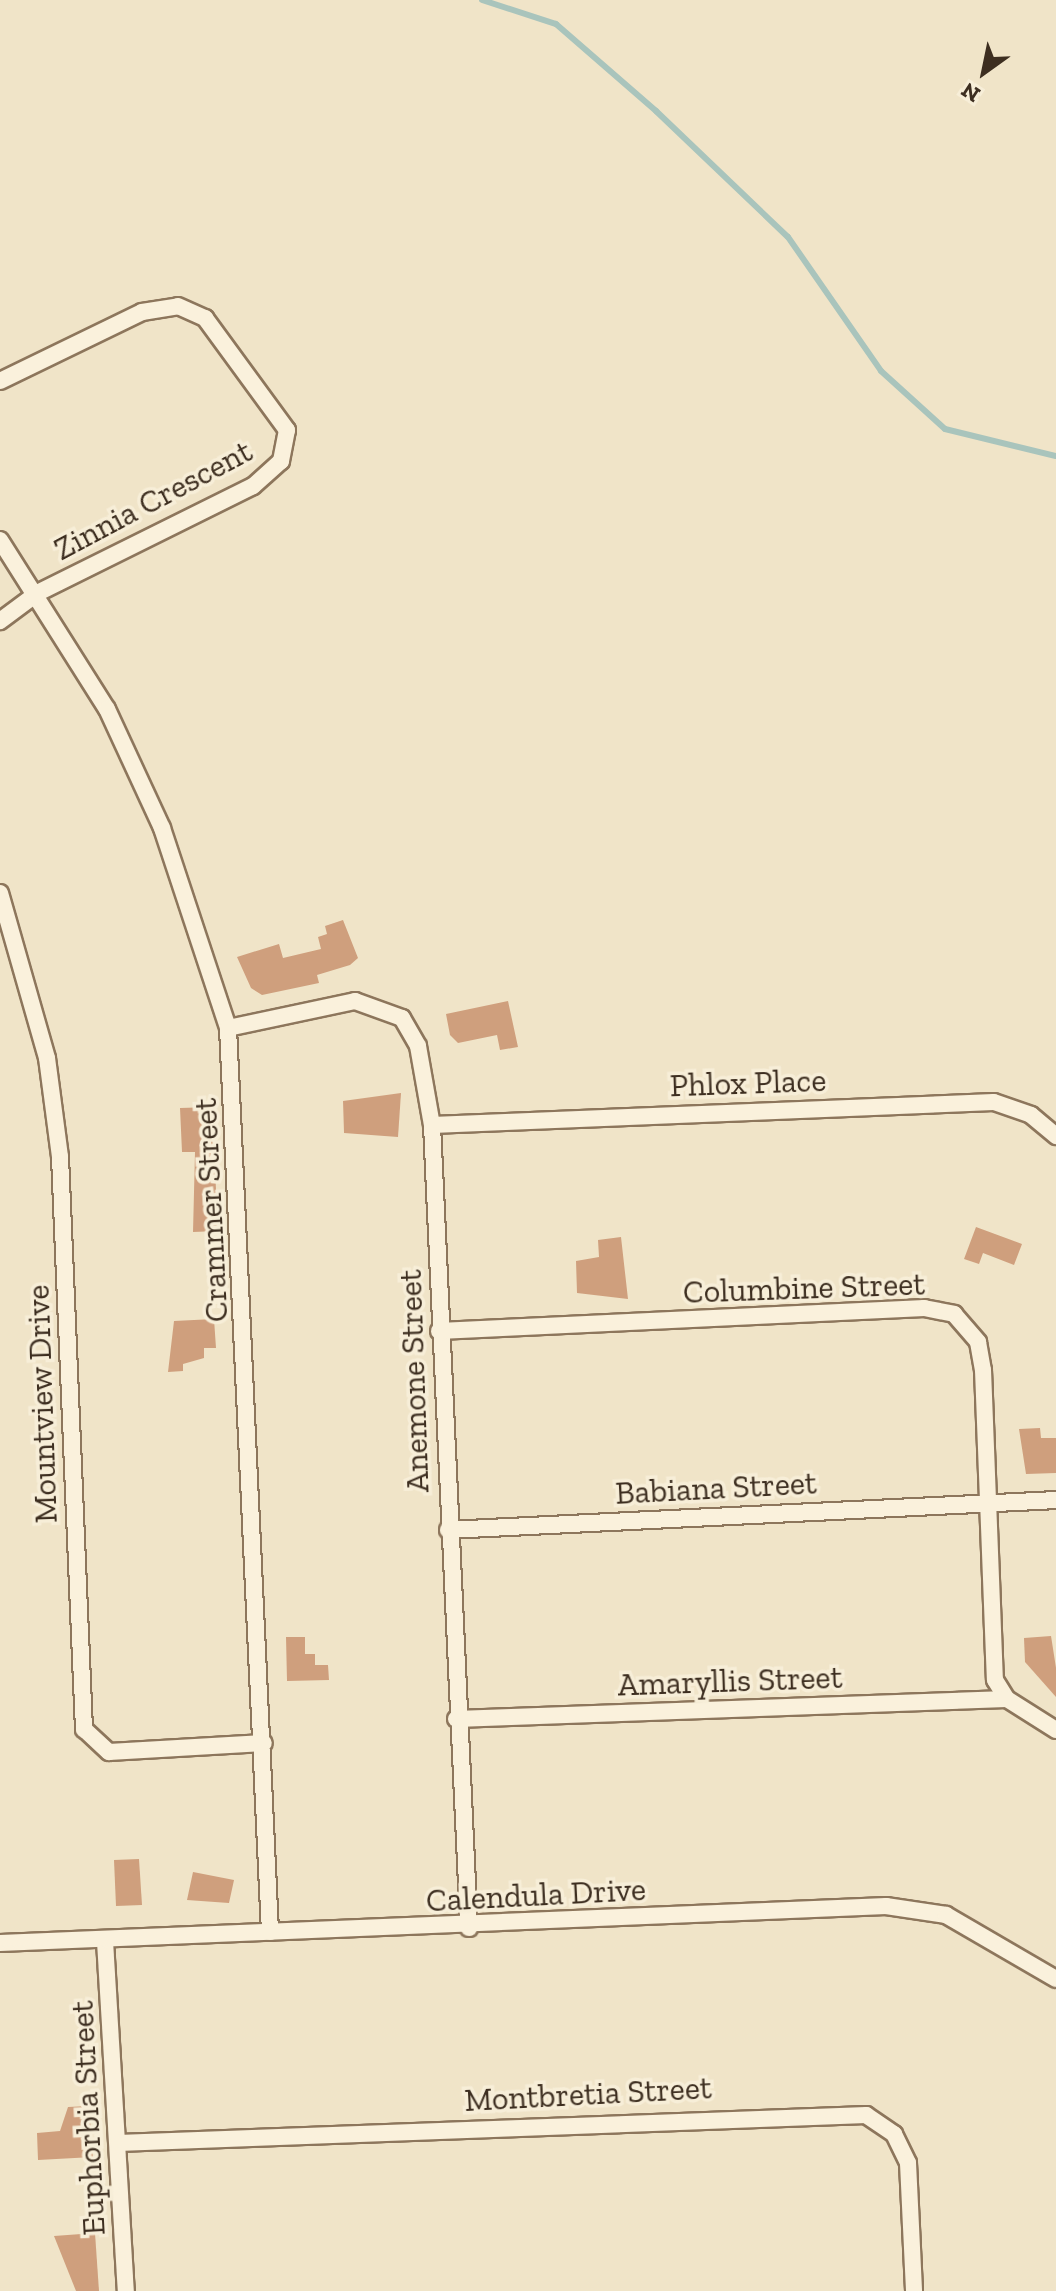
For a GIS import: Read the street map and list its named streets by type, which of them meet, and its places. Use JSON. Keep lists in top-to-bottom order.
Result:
{
  "streets": {
    "street": [
      "Zinnia Crescent",
      "Phlox Place",
      "Crammer Street",
      "Columbine Street",
      "Anemone Street",
      "Mountview Drive",
      "Babiana Street",
      "Amaryllis Street",
      "Calendula Drive",
      "Montbretia Street",
      "Euphorbia Street"
    ]
  },
  "crossings": [
    ["Zinnia Crescent", "Crammer Street"],
    ["Phlox Place", "Anemone Street"],
    ["Crammer Street", "Anemone Street"],
    ["Crammer Street", "Mountview Drive"],
    ["Crammer Street", "Calendula Drive"],
    ["Columbine Street", "Anemone Street"],
    ["Columbine Street", "Babiana Street"],
    ["Columbine Street", "Amaryllis Street"],
    ["Anemone Street", "Babiana Street"],
    ["Anemone Street", "Amaryllis Street"],
    ["Anemone Street", "Calendula Drive"],
    ["Calendula Drive", "Euphorbia Street"],
    ["Montbretia Street", "Euphorbia Street"]
  ],
  "north": "bottom left"
}
